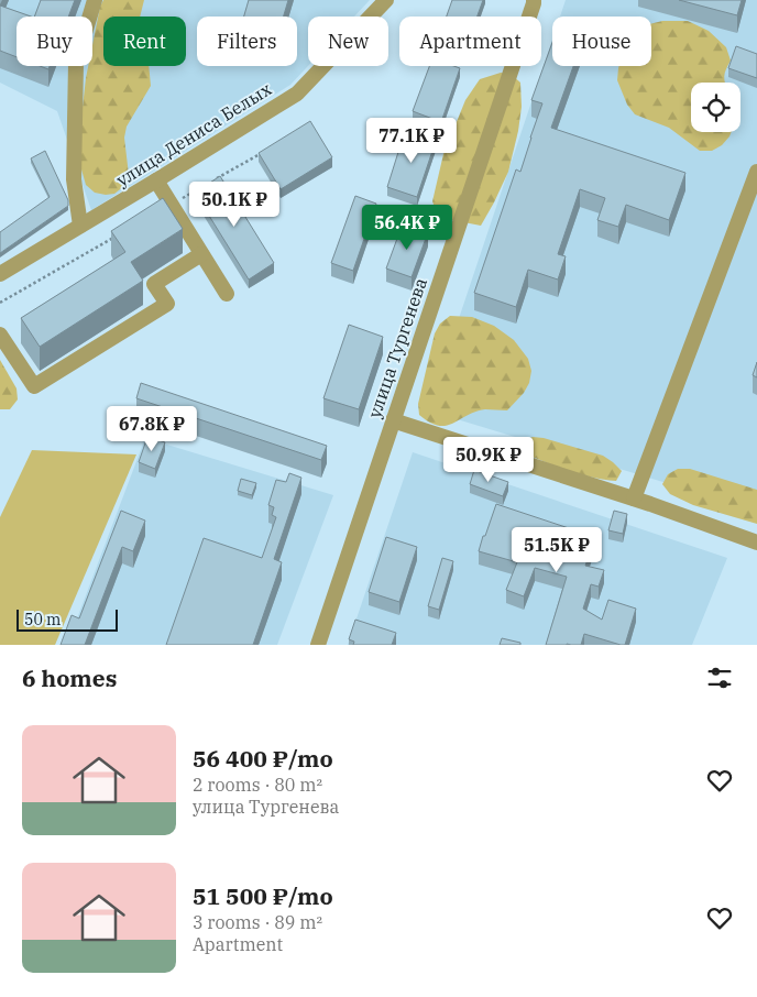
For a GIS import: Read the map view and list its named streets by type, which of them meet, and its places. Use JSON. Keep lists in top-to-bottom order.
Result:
{
  "streets": {
    "street": ["улица Дениса Белых", "улица Тургенева"]
  },
  "scale_bar": "50 m",
  "page": {
    "chip": [
      "Buy",
      "Rent",
      "Filters",
      "New",
      "Apartment",
      "House"
    ],
    "price": [
      "77.1K ₽",
      "50.1K ₽",
      "56.4K ₽",
      "67.8K ₽",
      "50.9K ₽",
      "51.5K ₽"
    ],
    "scale": "50 m",
    "heading": "6 homes",
    "list": [
      {
        "name": "56 400 ₽/mo",
        "note": "2 rooms · 80 m² · улица Тургенева"
      },
      {
        "name": "51 500 ₽/mo",
        "note": "3 rooms · 89 m² · Apartment"
      }
    ]
  }
}
